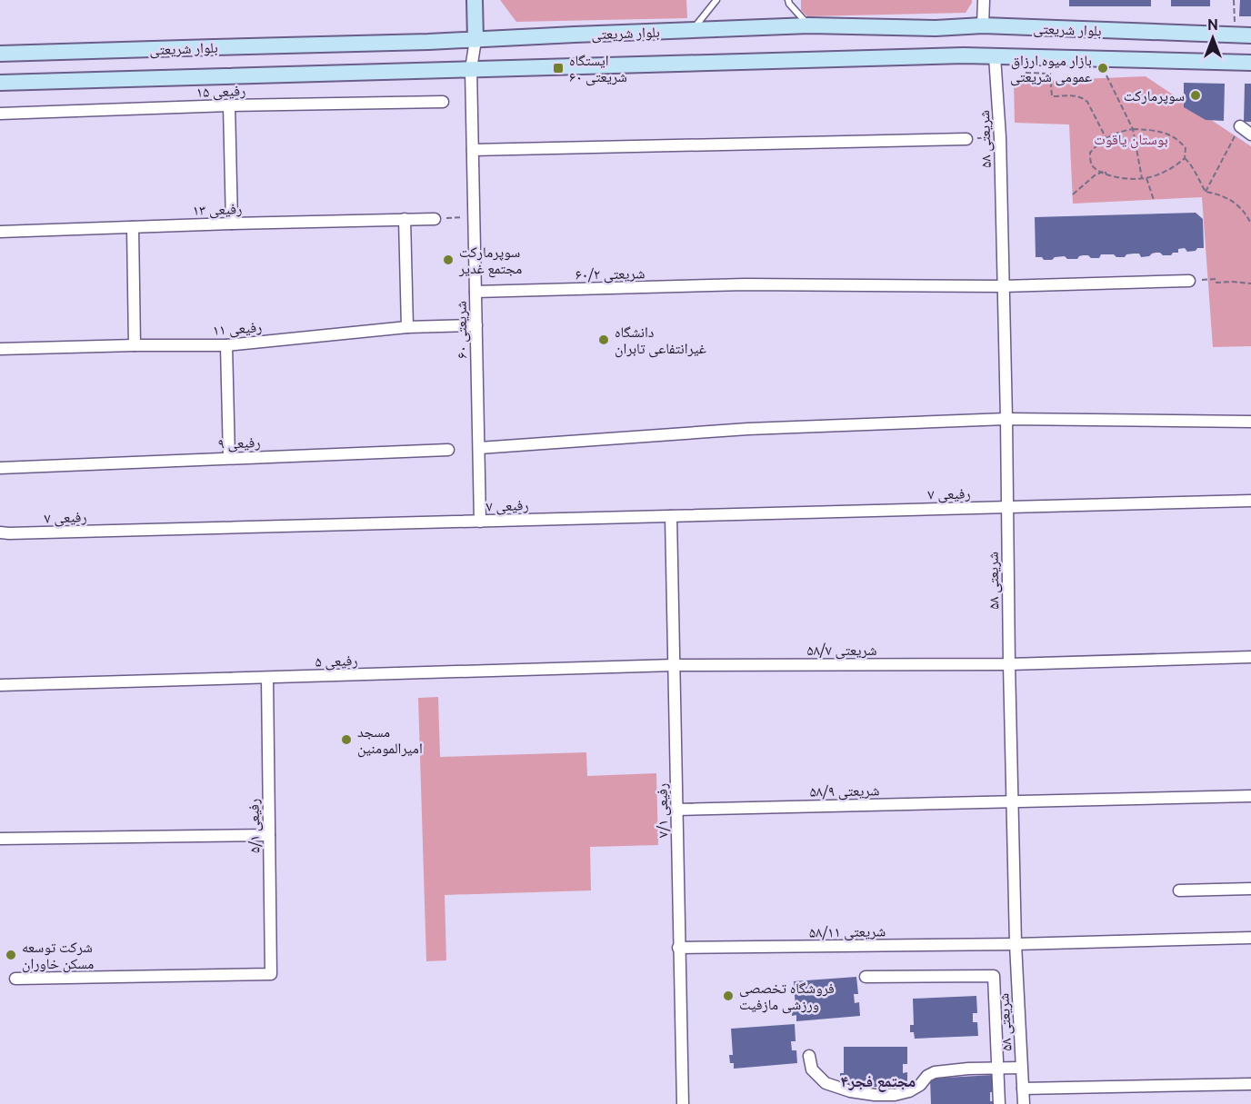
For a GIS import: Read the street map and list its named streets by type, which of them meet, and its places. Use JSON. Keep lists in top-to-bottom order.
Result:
{
  "streets": {
    "main road": ["بلوار شریعتی"],
    "street": [
      "رفیعی ۱۵",
      "شریعتی ۵۸",
      "رفیعی ۱۳",
      "شریعتی ۶۰/۲",
      "رفیعی ۱۱",
      "شریعتی ۶۰",
      "رفیعی ۹",
      "رفیعی ۷",
      "شریعتی ۵۸/۷",
      "رفیعی ۵",
      "شریعتی ۵۸/۹",
      "رفیعی ۷/۱",
      "رفیعی ۵/۱",
      "شریعتی ۵۸/۱۱"
    ]
  },
  "crossings": [
    ["بلوار شریعتی", "شریعتی ۵۸"],
    ["بلوار شریعتی", "شریعتی ۶۰"],
    ["شریعتی ۵۸", "شریعتی ۶۰/۲"],
    ["شریعتی ۵۸", "رفیعی ۷"],
    ["شریعتی ۵۸", "شریعتی ۵۸/۷"],
    ["شریعتی ۵۸", "شریعتی ۵۸/۹"],
    ["شریعتی ۵۸", "شریعتی ۵۸/۱۱"],
    ["شریعتی ۶۰/۲", "شریعتی ۶۰"],
    ["رفیعی ۱۱", "شریعتی ۶۰"],
    ["شریعتی ۶۰", "رفیعی ۷"],
    ["رفیعی ۷", "رفیعی ۷/۱"],
    ["شریعتی ۵۸/۷", "رفیعی ۵"],
    ["شریعتی ۵۸/۷", "رفیعی ۷/۱"],
    ["رفیعی ۵", "رفیعی ۷/۱"],
    ["رفیعی ۵", "رفیعی ۵/۱"],
    ["شریعتی ۵۸/۹", "رفیعی ۷/۱"],
    ["رفیعی ۷/۱", "شریعتی ۵۸/۱۱"]
  ],
  "districts": ["مجتمع فجر۴"],
  "parks": ["بوستان یاقوت"],
  "places": {
    "transit": ["ایستگاه شریعتی ۶۰"],
    "other": [
      "بازار میوه ارزاق عمومی شریعتی",
      "سوپرمارکت",
      "سوپرمارکت مجتمع غدیر",
      "دانشگاه غیرانتفاعی تابران",
      "مسجد امیرالمومنین",
      "شرکت توسعه مسکن خاوران",
      "فروشگاه تخصصی ورزشی مازفیت"
    ]
  },
  "north": "top"
}
